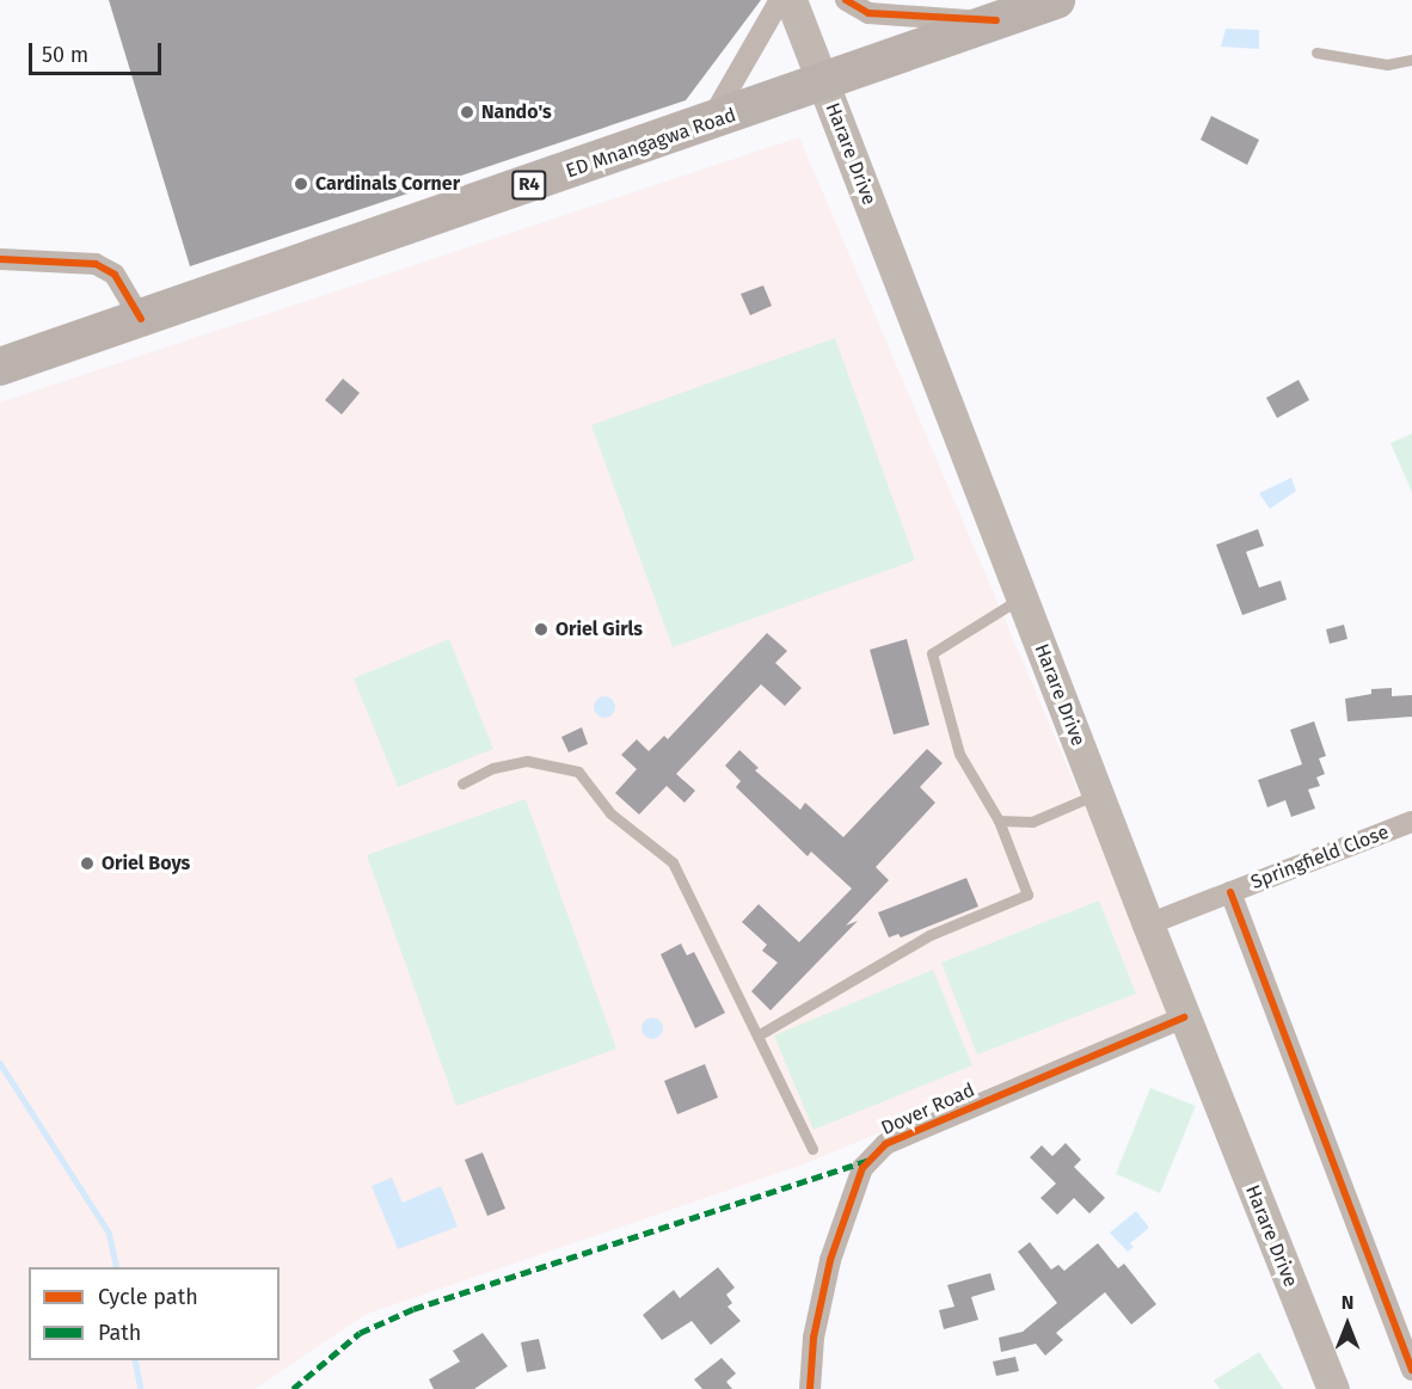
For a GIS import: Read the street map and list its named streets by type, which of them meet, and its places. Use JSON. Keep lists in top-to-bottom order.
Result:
{
  "streets": {
    "highway": ["ED Mnangagwa Road", "R4"],
    "main road": ["Harare Drive"],
    "street": ["Springfield Close", "Dover Road"]
  },
  "crossings": [
    ["ED Mnangagwa Road", "Harare Drive"],
    ["Harare Drive", "Springfield Close"],
    ["Harare Drive", "Dover Road"]
  ],
  "places": [
    "Nando's",
    "Cardinals Corner",
    "Oriel Girls",
    "Oriel Boys"
  ],
  "legend": ["Cycle path", "Path"],
  "scale_bar": "50 m",
  "north": "top"
}
